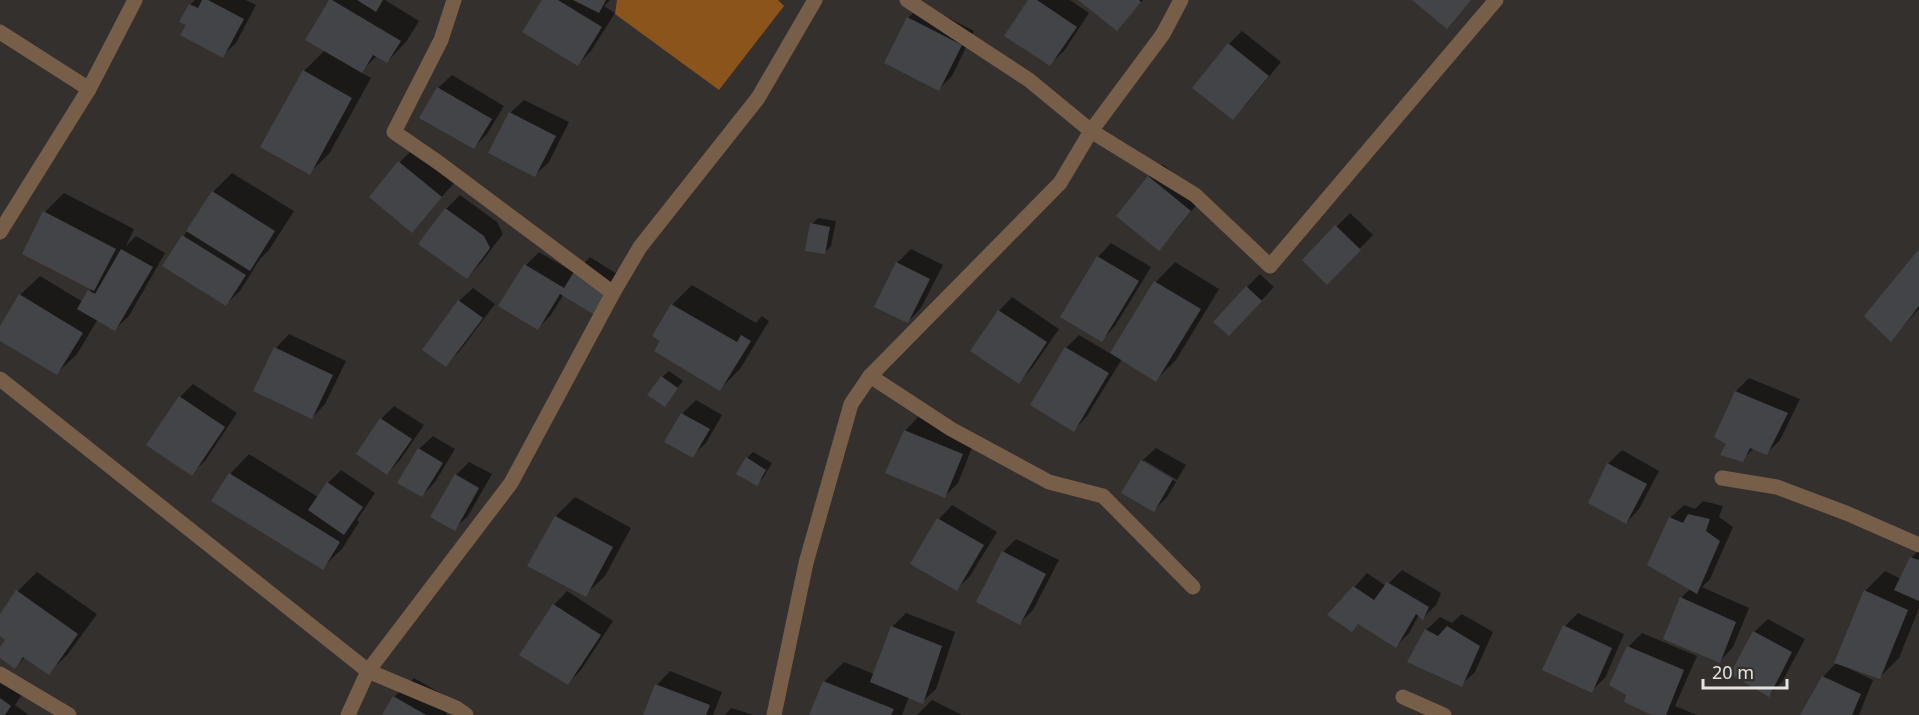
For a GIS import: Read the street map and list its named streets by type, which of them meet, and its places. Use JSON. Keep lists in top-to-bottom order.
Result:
{
  "scale_bar": "20 m"
}
